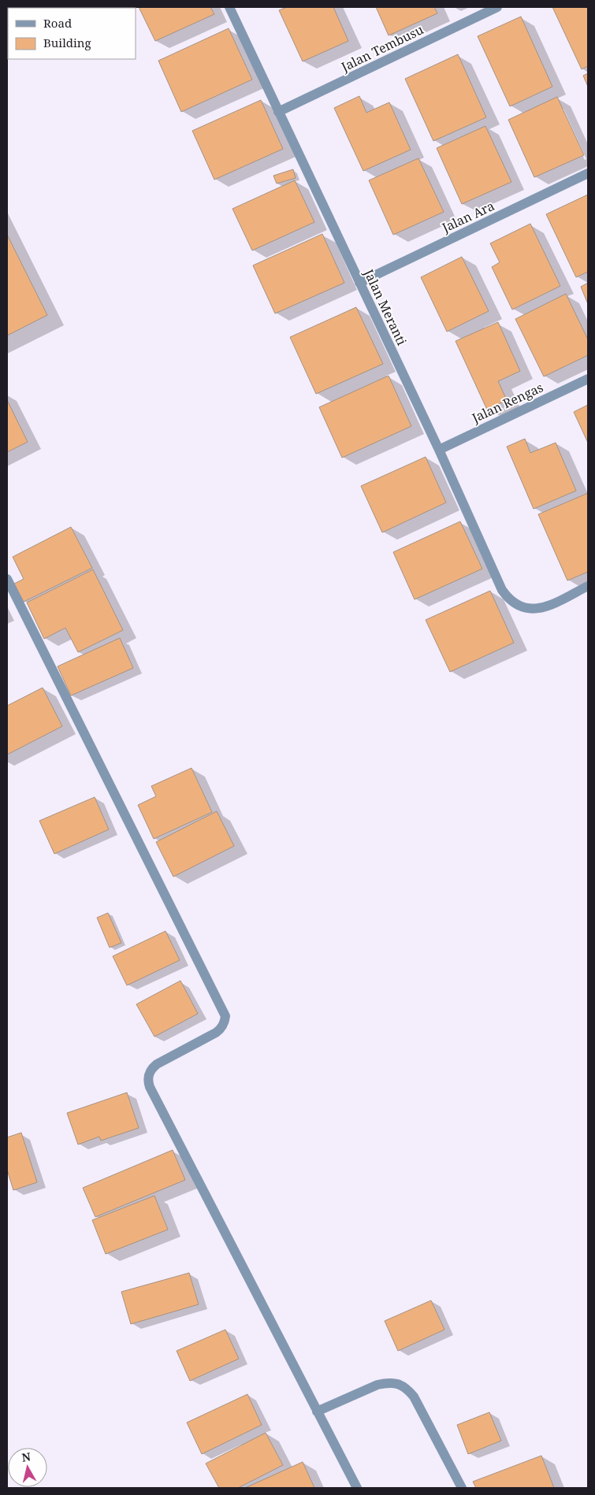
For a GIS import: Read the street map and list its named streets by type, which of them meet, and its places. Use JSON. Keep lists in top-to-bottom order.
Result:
{
  "streets": {
    "street": [
      "Jalan Tembusu",
      "Jalan Ara",
      "Jalan Meranti",
      "Jalan Rengas"
    ]
  },
  "crossings": [
    ["Jalan Tembusu", "Jalan Meranti"],
    ["Jalan Ara", "Jalan Meranti"],
    ["Jalan Meranti", "Jalan Rengas"]
  ],
  "legend": ["Road", "Building"],
  "north": "top"
}
